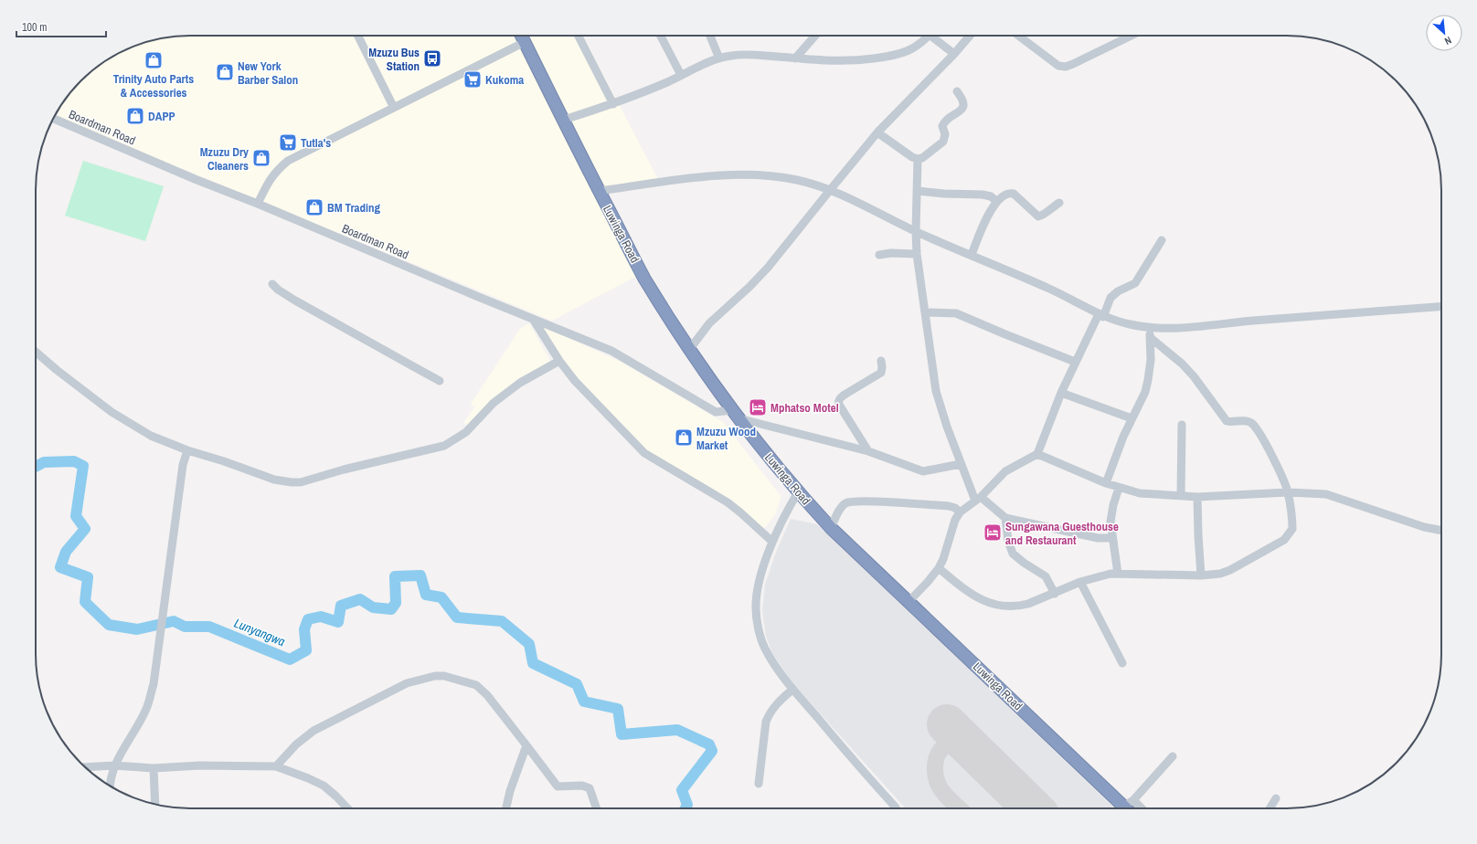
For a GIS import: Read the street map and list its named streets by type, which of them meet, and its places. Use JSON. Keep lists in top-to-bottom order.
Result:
{
  "streets": {
    "highway": ["Luwinga Road"],
    "street": ["Boardman Road"]
  },
  "crossings": [
    ["Boardman Road", "Luwinga Road"]
  ],
  "water": ["Lunyangwa"],
  "places": {
    "bus stop": ["Mzuzu Bus Station"],
    "shop": [
      "Trinity Auto Parts & Accessories",
      "New York Barber Salon",
      "DAPP",
      "Mzuzu Dry Cleaners",
      "BM Trading",
      "Mzuzu Wood Market"
    ],
    "supermarket": ["Kukoma", "Tutla's"],
    "hotel": ["Mphatso Motel", "Sungawana Guesthouse and Restaurant"]
  },
  "scale_bar": "100 m",
  "north": "bottom right"
}
